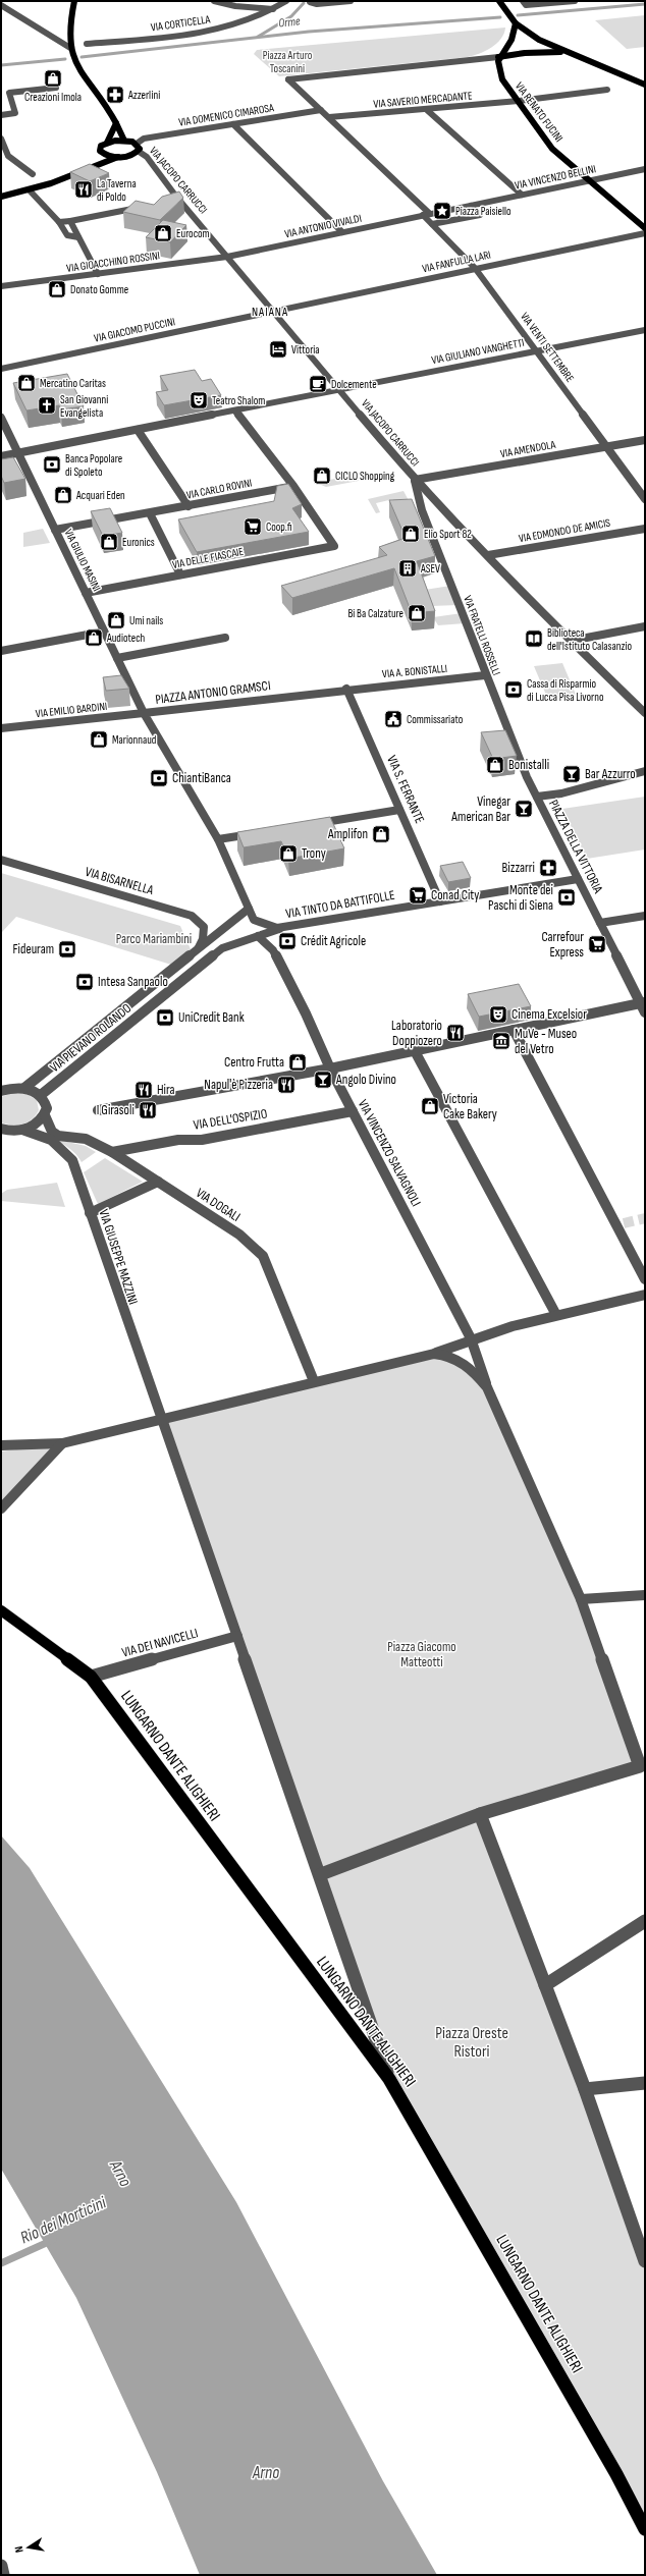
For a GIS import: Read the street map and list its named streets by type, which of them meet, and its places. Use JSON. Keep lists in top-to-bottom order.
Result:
{
  "streets": {
    "main road": ["VIA RENATO FUCINI", "LUNGARNO DANTE ALIGHIERI"],
    "street": [
      "VIA CORTICELLA",
      "VIA SAVERIO MERCADANTE",
      "VIA DOMENICO CIMAROSA",
      "VIA VINCENZO BELLINI",
      "VIA JACOPO CARRUCCI",
      "VIA ANTONIO VIVALDI",
      "VIA GIOACCHINO ROSSINI",
      "VIA FANFULLA LARI",
      "VIA GIACOMO PUCCINI",
      "VIA VENTI SETTEMBRE",
      "VIA GIULIANO VANGHETTI",
      "VIA AMENDOLA",
      "VIA CARLO ROVINI",
      "VIA EDMONDO DE AMICIS",
      "VIA DELLE FIASCAIE",
      "VIA GIULIO MASINI",
      "VIA FRATELLI ROSSELLI",
      "VIA A. BONISTALLI",
      "PIAZZA ANTONIO GRAMSCI",
      "VIA EMILIO BARDINI",
      "VIA S. FERRANTE",
      "PIAZZA DELLA VITTORIA",
      "VIA BISARNELLA",
      "VIA TINTO DA BATTIFOLLE",
      "VIA PIEVANO ROLANDO",
      "VIA DELL'OSPIZIO",
      "VIA VINCENZO SALVAGNOLI",
      "VIA DOGALI",
      "VIA GIUSEPPE MAZZINI",
      "VIA DEI NAVICELLI"
    ]
  },
  "crossings": [
    ["VIA SAVERIO MERCADANTE", "VIA RENATO FUCINI"],
    ["VIA SAVERIO MERCADANTE", "VIA VENTI SETTEMBRE"],
    ["VIA RENATO FUCINI", "VIA VINCENZO BELLINI"],
    ["VIA RENATO FUCINI", "VIA VENTI SETTEMBRE"],
    ["VIA DOMENICO CIMAROSA", "VIA VENTI SETTEMBRE"],
    ["VIA VINCENZO BELLINI", "VIA ANTONIO VIVALDI"],
    ["VIA VINCENZO BELLINI", "VIA VENTI SETTEMBRE"],
    ["VIA JACOPO CARRUCCI", "VIA ANTONIO VIVALDI"],
    ["VIA JACOPO CARRUCCI", "VIA GIOACCHINO ROSSINI"],
    ["VIA JACOPO CARRUCCI", "VIA FANFULLA LARI"],
    ["VIA JACOPO CARRUCCI", "VIA GIACOMO PUCCINI"],
    ["VIA JACOPO CARRUCCI", "VIA GIULIANO VANGHETTI"],
    ["VIA JACOPO CARRUCCI", "VIA AMENDOLA"],
    ["VIA JACOPO CARRUCCI", "VIA EDMONDO DE AMICIS"],
    ["VIA JACOPO CARRUCCI", "VIA FRATELLI ROSSELLI"],
    ["VIA ANTONIO VIVALDI", "VIA GIOACCHINO ROSSINI"],
    ["VIA ANTONIO VIVALDI", "VIA VENTI SETTEMBRE"],
    ["VIA FANFULLA LARI", "VIA GIACOMO PUCCINI"],
    ["VIA FANFULLA LARI", "VIA VENTI SETTEMBRE"],
    ["VIA VENTI SETTEMBRE", "VIA GIULIANO VANGHETTI"],
    ["VIA VENTI SETTEMBRE", "VIA AMENDOLA"],
    ["VIA GIULIANO VANGHETTI", "VIA GIULIO MASINI"],
    ["VIA AMENDOLA", "VIA FRATELLI ROSSELLI"],
    ["VIA CARLO ROVINI", "VIA DELLE FIASCAIE"],
    ["VIA CARLO ROVINI", "VIA GIULIO MASINI"],
    ["VIA DELLE FIASCAIE", "VIA GIULIO MASINI"],
    ["VIA GIULIO MASINI", "PIAZZA ANTONIO GRAMSCI"],
    ["VIA GIULIO MASINI", "VIA EMILIO BARDINI"],
    ["VIA FRATELLI ROSSELLI", "VIA A. BONISTALLI"],
    ["VIA FRATELLI ROSSELLI", "PIAZZA DELLA VITTORIA"],
    ["VIA A. BONISTALLI", "PIAZZA ANTONIO GRAMSCI"],
    ["VIA A. BONISTALLI", "VIA S. FERRANTE"],
    ["PIAZZA ANTONIO GRAMSCI", "VIA EMILIO BARDINI"],
    ["PIAZZA ANTONIO GRAMSCI", "VIA S. FERRANTE"],
    ["VIA S. FERRANTE", "VIA TINTO DA BATTIFOLLE"],
    ["PIAZZA DELLA VITTORIA", "VIA TINTO DA BATTIFOLLE"],
    ["VIA BISARNELLA", "VIA PIEVANO ROLANDO"],
    ["VIA TINTO DA BATTIFOLLE", "VIA PIEVANO ROLANDO"],
    ["VIA PIEVANO ROLANDO", "VIA VINCENZO SALVAGNOLI"],
    ["VIA DELL'OSPIZIO", "VIA VINCENZO SALVAGNOLI"],
    ["VIA DELL'OSPIZIO", "VIA DOGALI"],
    ["VIA DEI NAVICELLI", "LUNGARNO DANTE ALIGHIERI"]
  ],
  "districts": ["NAIANA"],
  "water": ["Orme", "Arno", "Rio dei Morticini"],
  "parks": [
    "Piazza Arturo Toscanini",
    "Parco Mariambini",
    "Piazza Giacomo Matteotti",
    "Piazza Oreste Ristori"
  ],
  "places": {
    "shop": [
      "Creazioni Imola",
      "Eurocom",
      "Donato Gomme",
      "Mercatino Caritas",
      "CICLO Shopping",
      "Acquari Eden",
      "Elio Sport 82",
      "Euronics",
      "Bi Ba Calzature",
      "Umi nails",
      "Audiotech",
      "Marionnaud",
      "Bonistalli",
      "Amplifon",
      "Trony",
      "Centro Frutta",
      "Victoria Cake Bakery"
    ],
    "pharmacy": ["Azzerlini", "Bizzarri"],
    "restaurant": [
      "La Taverna di Poldo",
      "Laboratorio Doppiozero",
      "Napul'è Pizzeria",
      "Hira",
      "I Girasoli"
    ],
    "place": ["Piazza Paisiello"],
    "hotel": ["Vittoria"],
    "cafe": ["Dolcemente"],
    "theatre": ["Teatro Shalom", "Cinema Excelsior"],
    "church": ["San Giovanni Evangelista"],
    "bank": [
      "Banca Popolare di Spoleto",
      "Cassa di Risparmio di Lucca Pisa Livorno",
      "ChiantiBanca",
      "Monte dei Paschi di Siena",
      "Crédit Agricole",
      "Fideuram",
      "Intesa Sanpaolo",
      "UniCredit Bank"
    ],
    "supermarket": ["Coop.fi", "Conad City", "Carrefour Express"],
    "building": ["ASEV"],
    "library": ["Biblioteca dell'Istituto Calasanzio"],
    "public building": ["Commissariato"],
    "bar": ["Bar Azzurro", "Vinegar American Bar", "Angolo Divino"],
    "museum": ["MuVe - Museo del Vetro"]
  },
  "north": "left"
}
